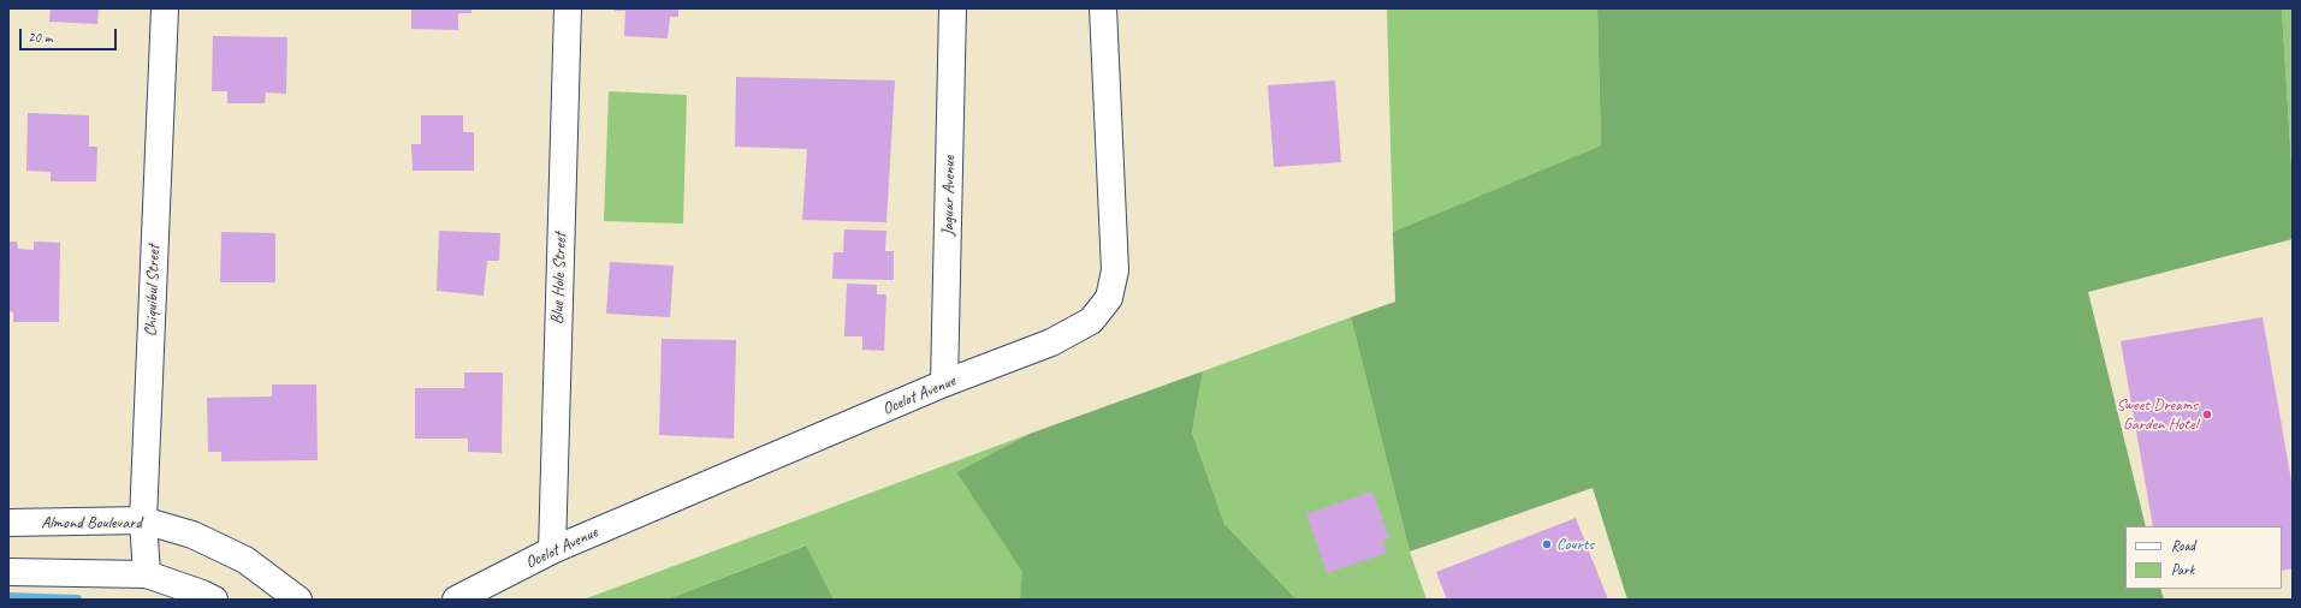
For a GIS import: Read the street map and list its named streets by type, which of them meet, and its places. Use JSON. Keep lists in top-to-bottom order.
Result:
{
  "streets": {
    "street": [
      "Jaguar Avenue",
      "Blue Hole Street",
      "Chiquibul Street",
      "Ocelot Avenue",
      "Almond Boulevard"
    ]
  },
  "crossings": [
    ["Jaguar Avenue", "Ocelot Avenue"],
    ["Blue Hole Street", "Ocelot Avenue"],
    ["Chiquibul Street", "Almond Boulevard"]
  ],
  "places": ["Sweet Dreams Garden Hotel", "Courts"],
  "legend": ["Road", "Park"],
  "scale_bar": "20 m"
}
